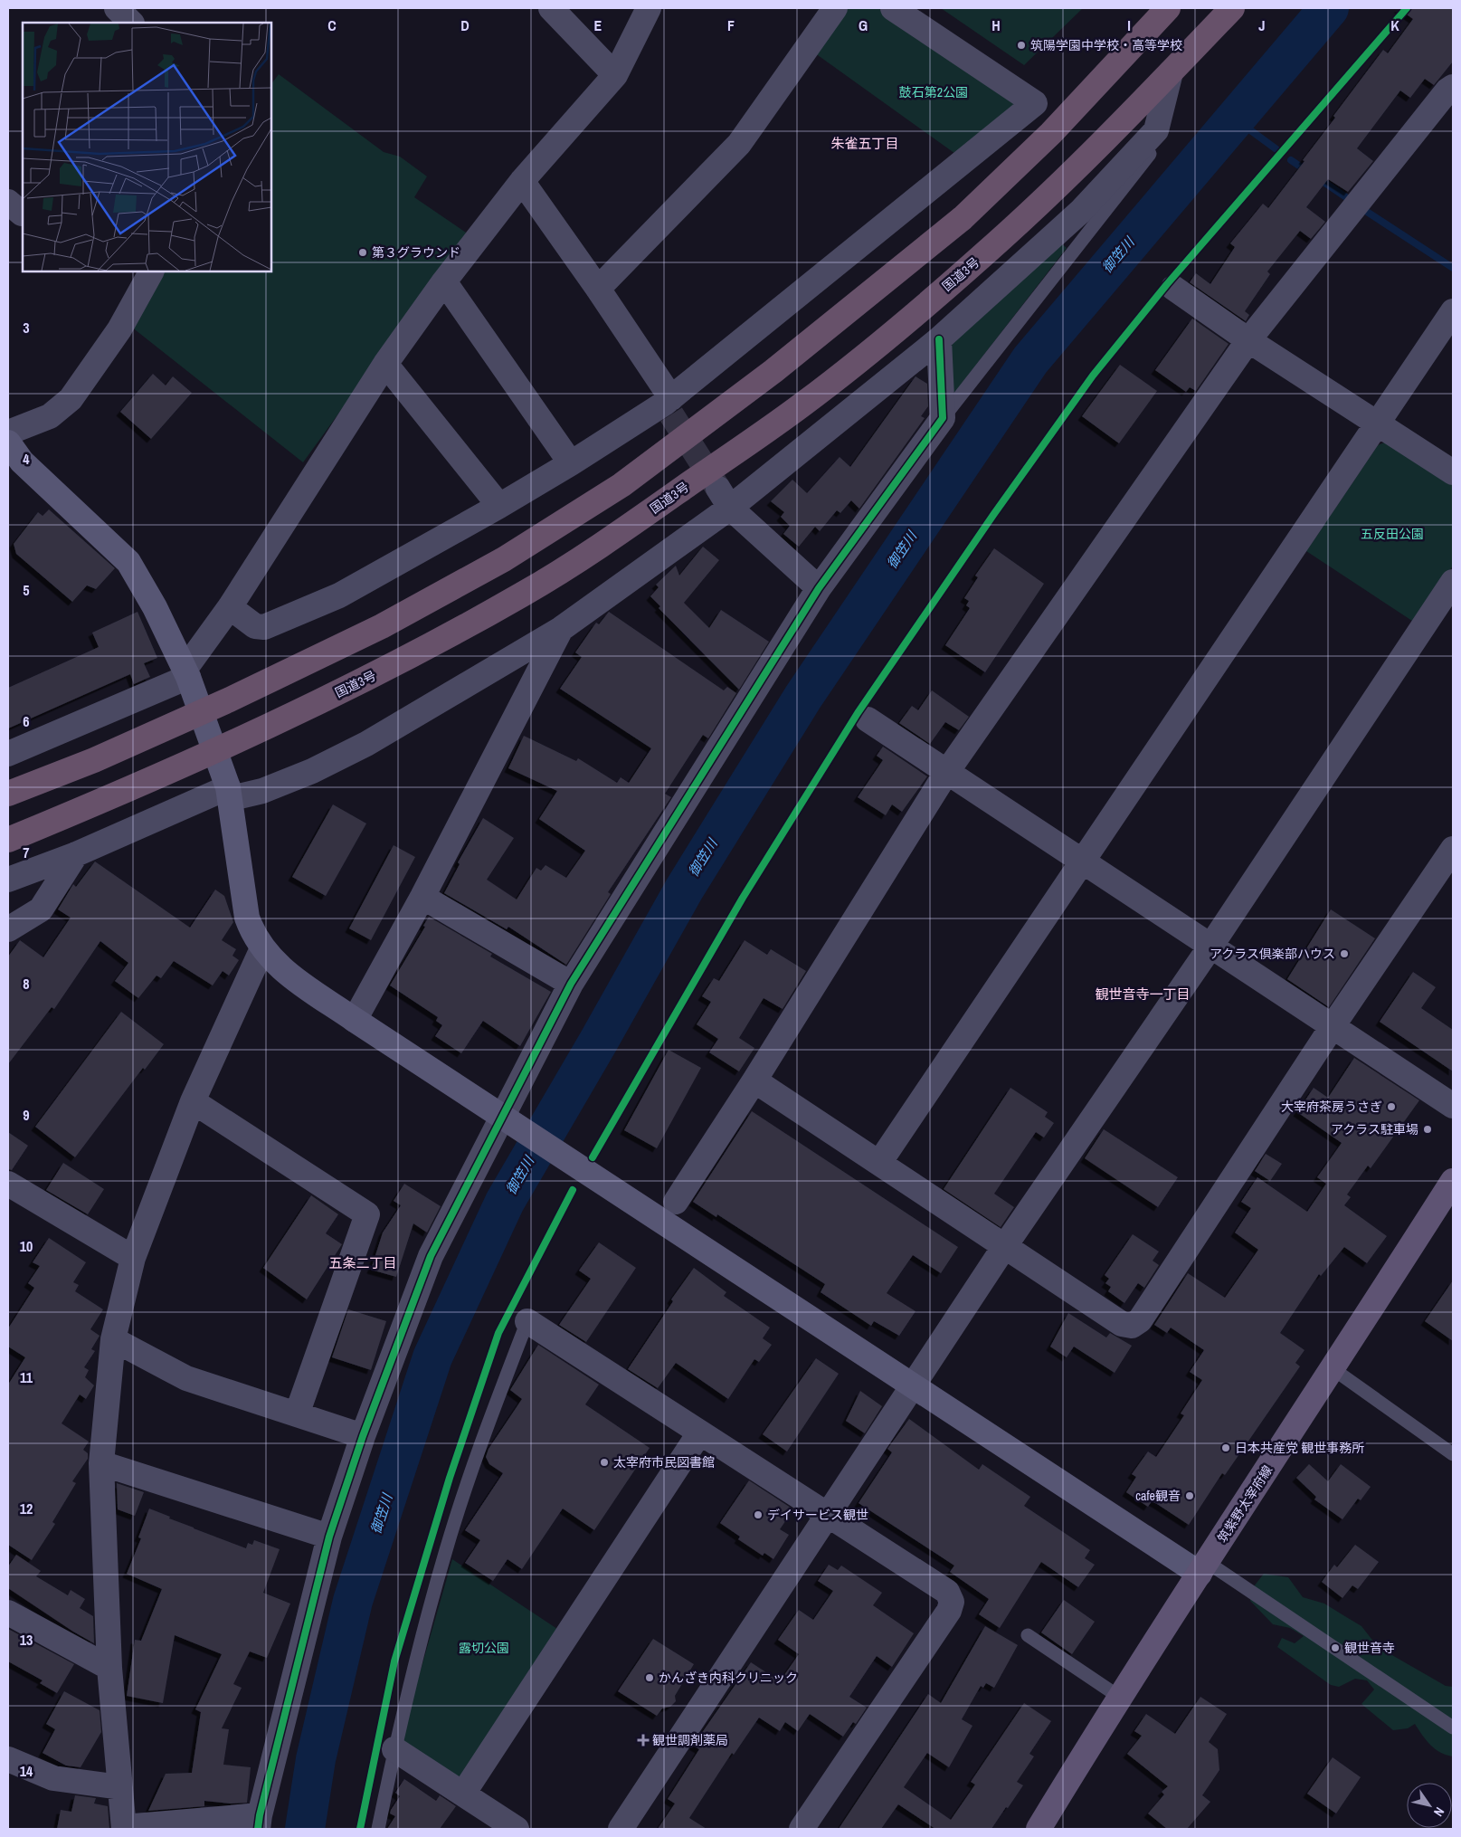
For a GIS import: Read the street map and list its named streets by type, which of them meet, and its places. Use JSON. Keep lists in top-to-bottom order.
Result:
{
  "streets": {
    "highway": ["国道3号"],
    "main road": ["筑紫野太宰府線"]
  },
  "districts": ["朱雀五丁目", "観世音寺一丁目", "五条二丁目"],
  "water": ["御笠川"],
  "parks": ["鼓石第2公園", "五反田公園", "露切公園"],
  "places": {
    "other": [
      "筑陽学園中学校・高等学校",
      "第３グラウンド",
      "アクラス倶楽部ハウス",
      "大宰府茶房うさぎ",
      "アクラス駐車場",
      "日本共産党 観世事務所",
      "太宰府市民図書館",
      "cafe観音",
      "デイサービス観世",
      "観世音寺",
      "かんざき内科クリニック"
    ],
    "health": ["観世調剤薬局"]
  },
  "north": "bottom right",
  "grid": {
    "columns": [
      "C",
      "D",
      "E",
      "F",
      "G",
      "H",
      "I",
      "J",
      "K"
    ],
    "rows": [
      "3",
      "4",
      "5",
      "6",
      "7",
      "8",
      "9",
      "10",
      "11",
      "12",
      "13",
      "14"
    ]
  }
}
